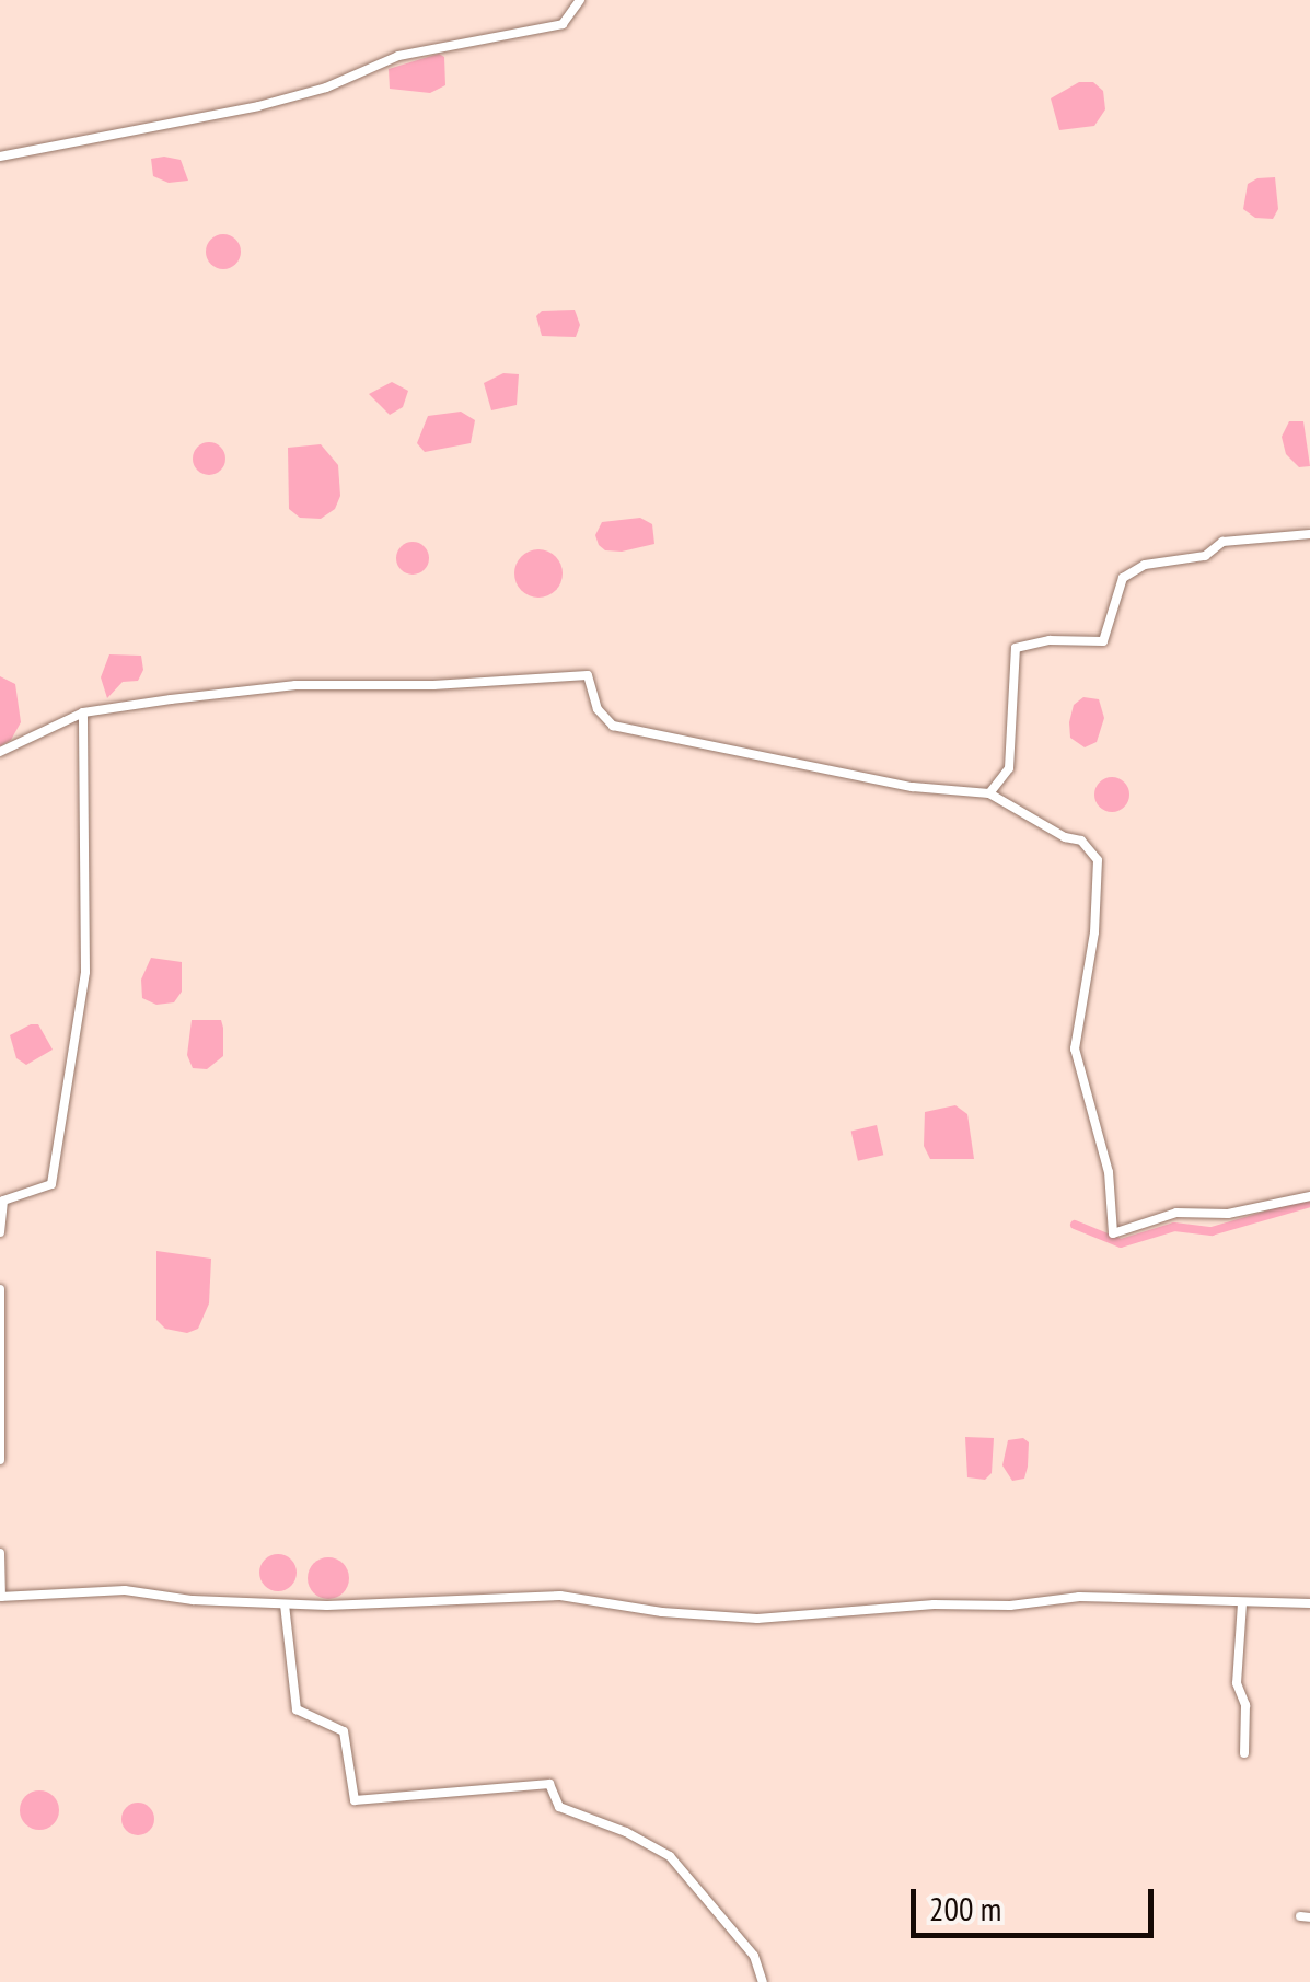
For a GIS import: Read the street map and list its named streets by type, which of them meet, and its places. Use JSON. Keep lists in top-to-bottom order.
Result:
{
  "scale_bar": "200 m"
}
